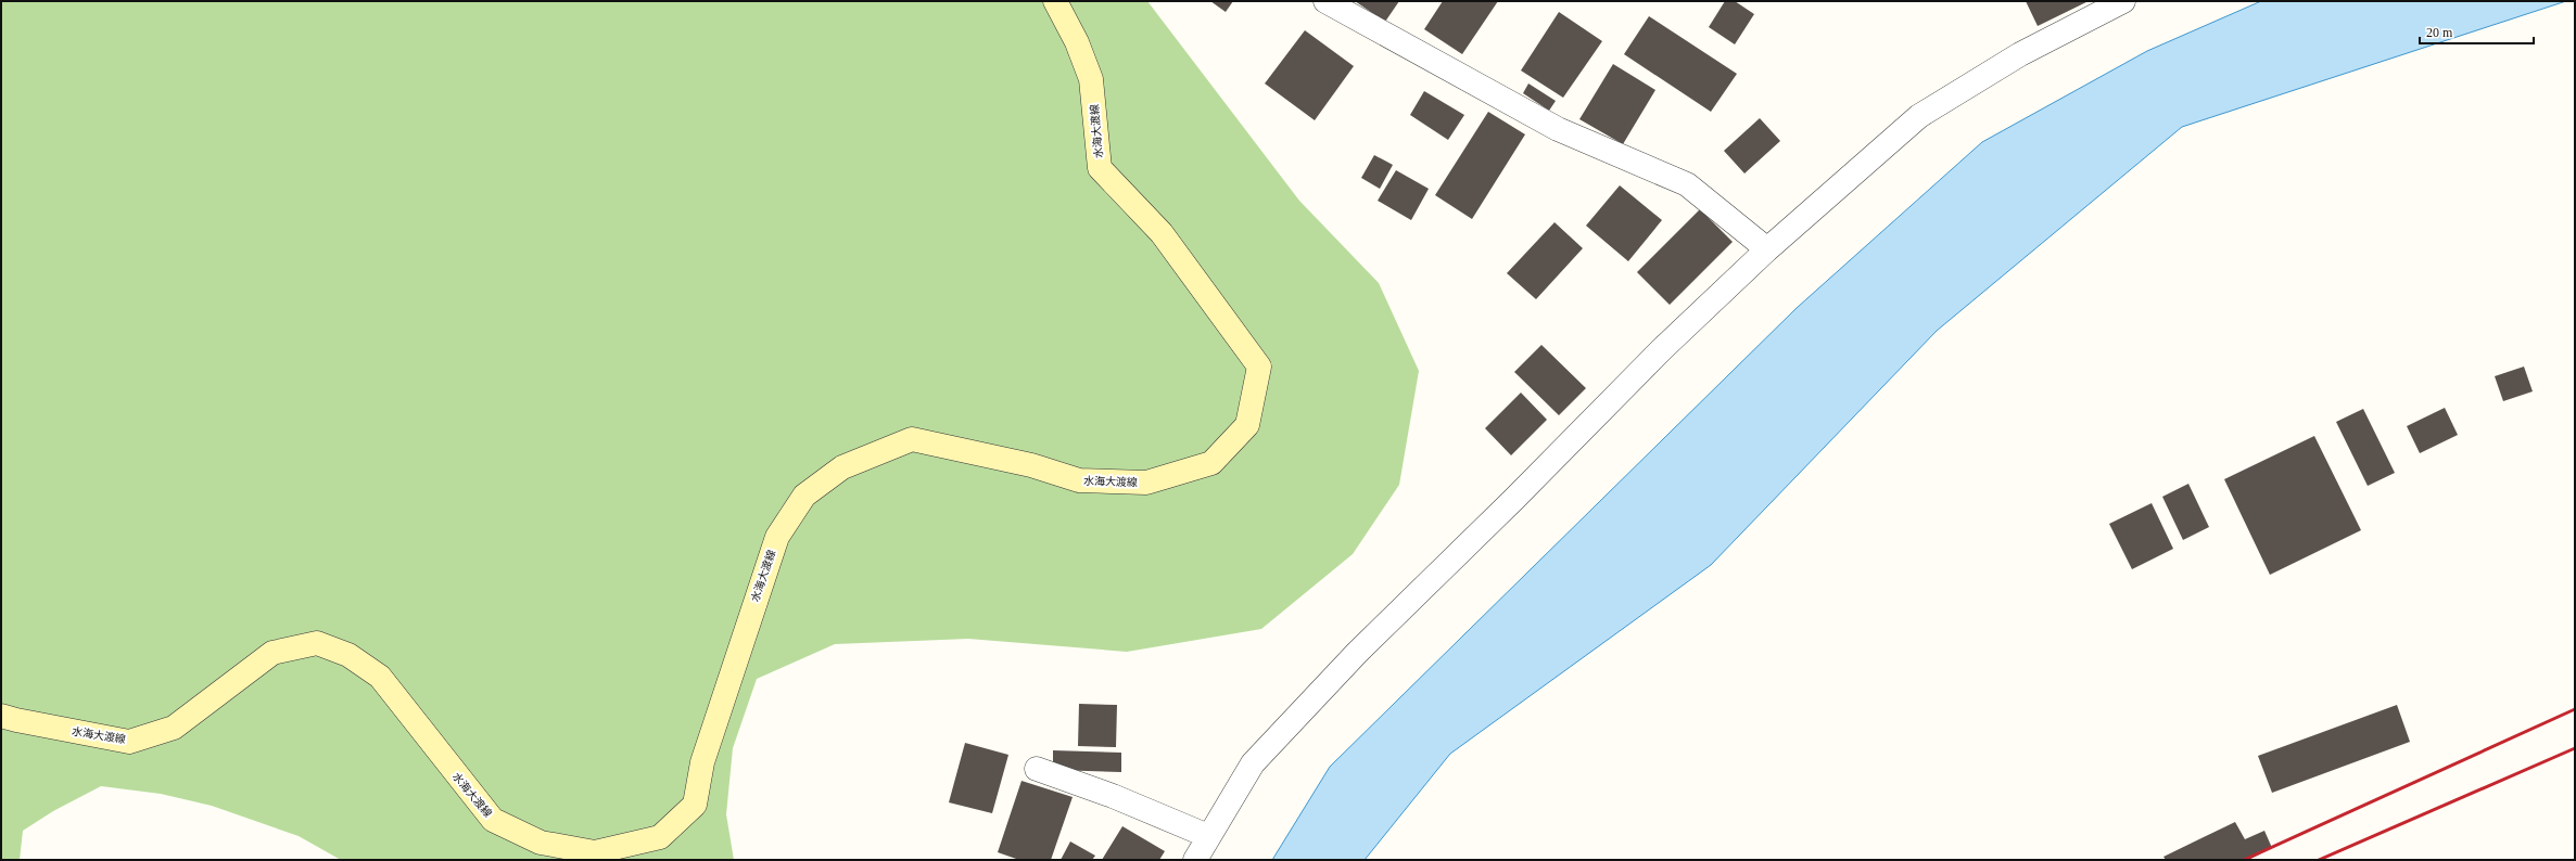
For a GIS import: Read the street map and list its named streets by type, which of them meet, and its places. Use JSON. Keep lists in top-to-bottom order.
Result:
{
  "streets": {
    "main road": ["水海大渡線"]
  },
  "scale_bar": "20 m"
}
